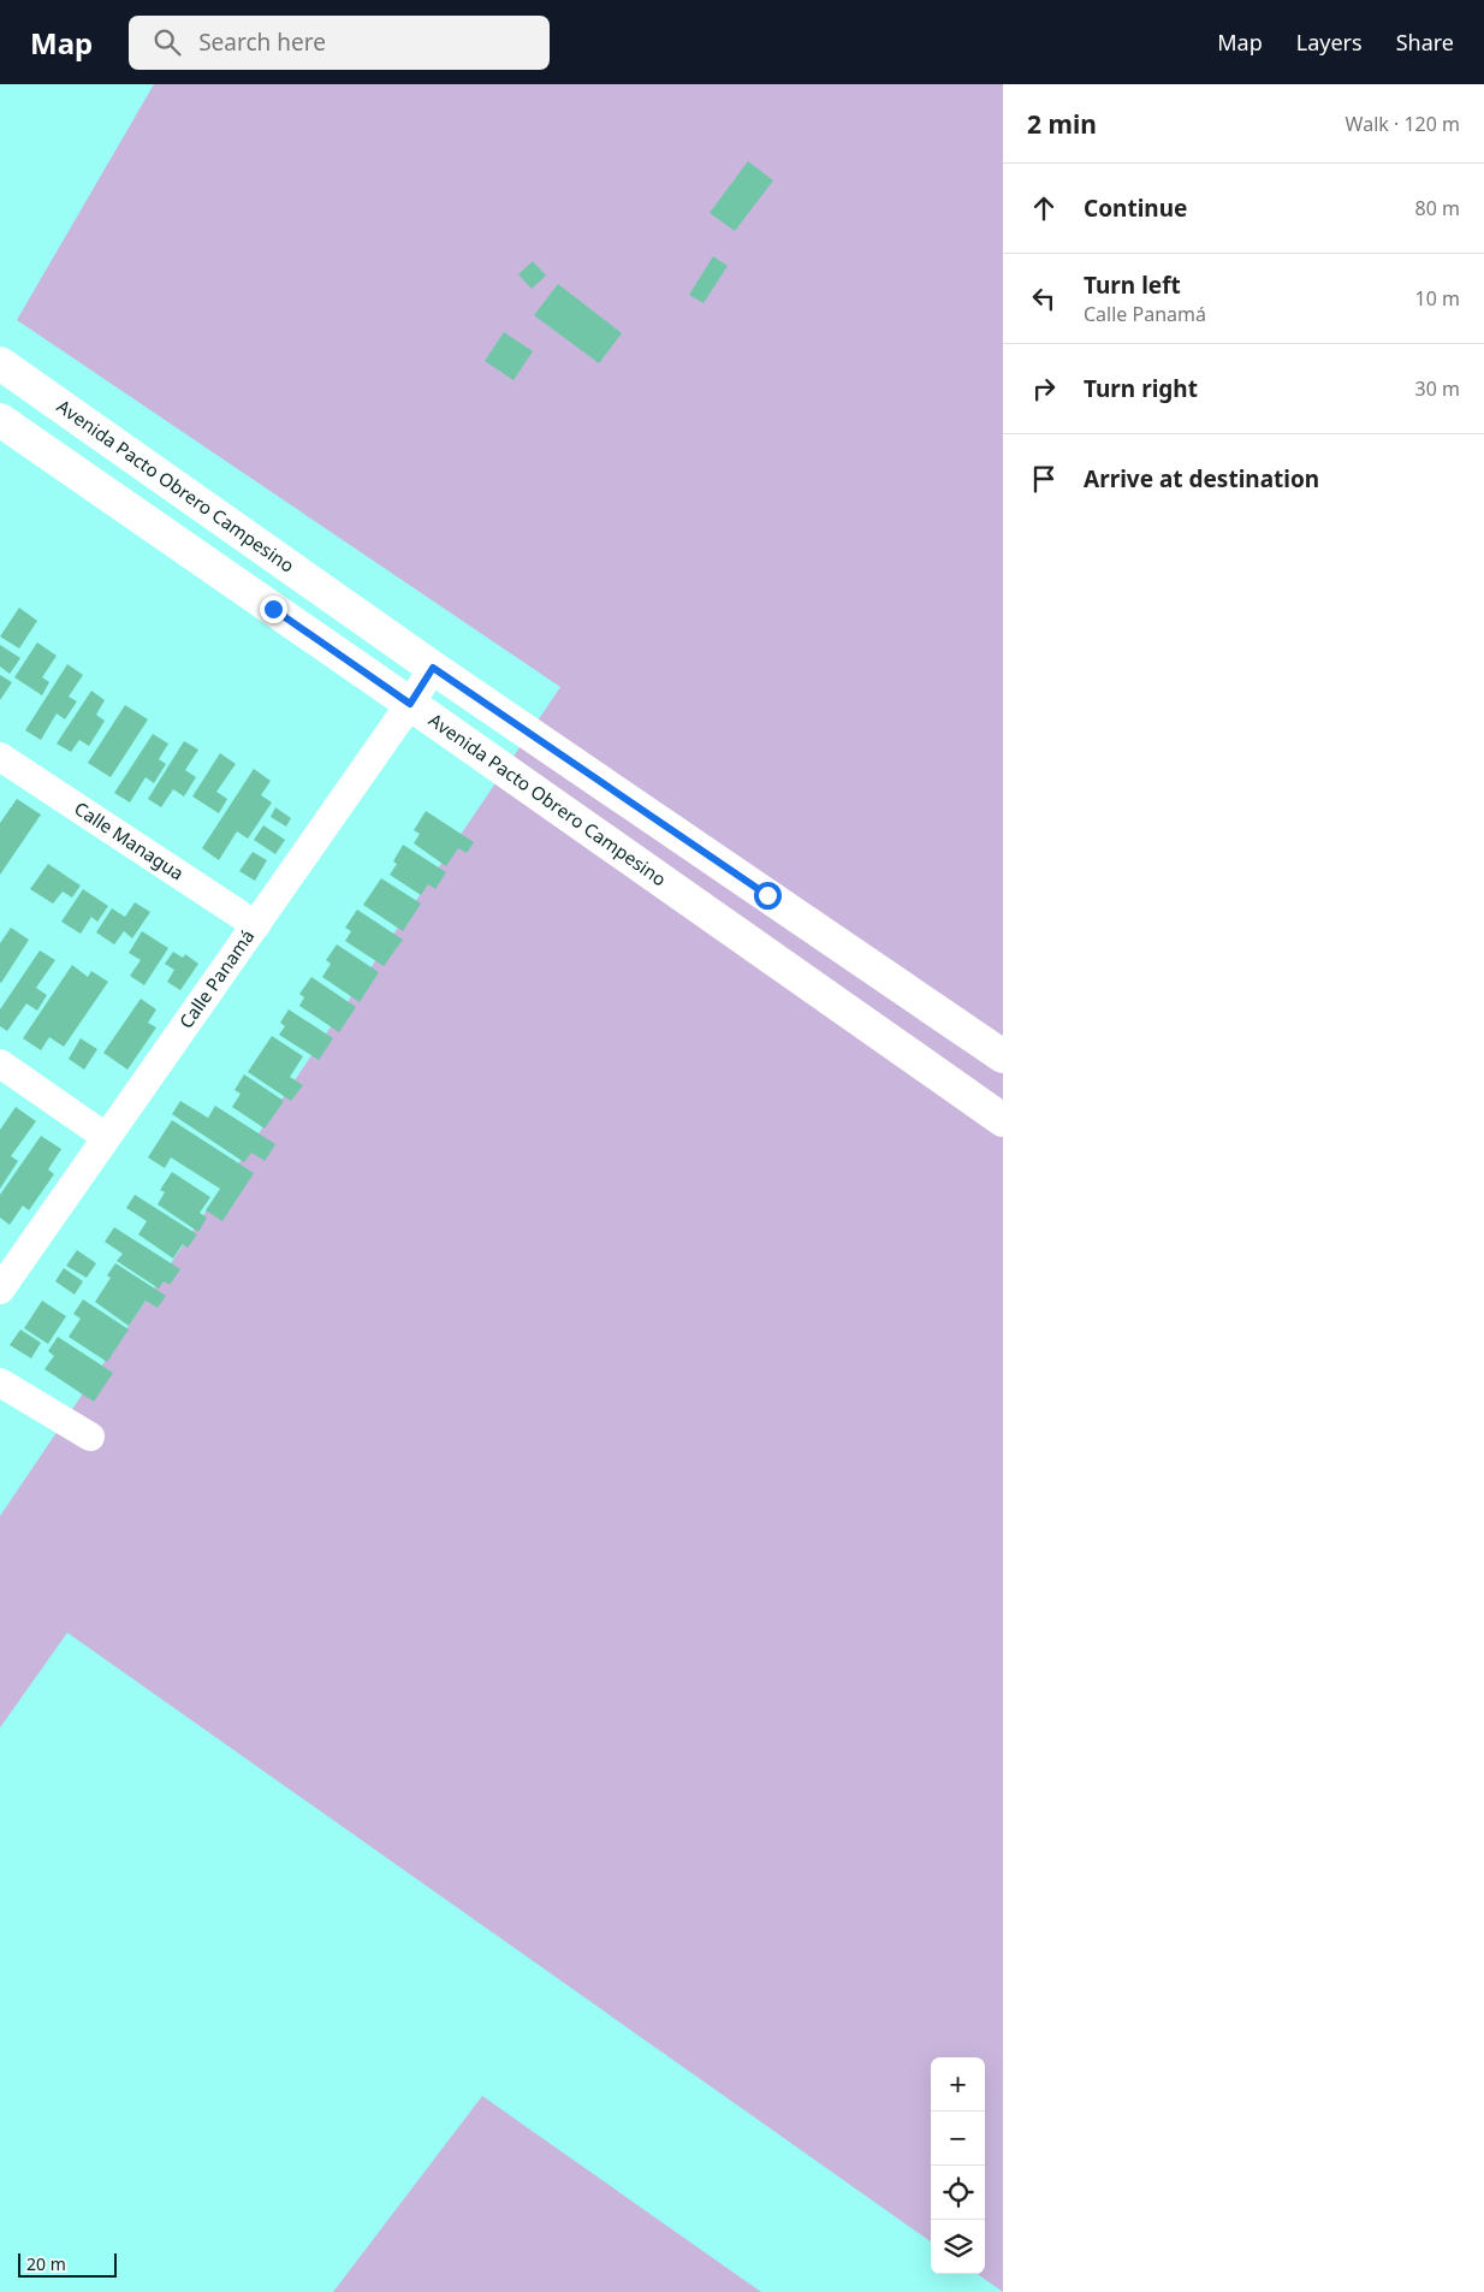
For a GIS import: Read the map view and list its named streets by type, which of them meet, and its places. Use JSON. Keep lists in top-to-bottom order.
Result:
{
  "streets": {
    "street": ["Avenida Pacto Obrero Campesino", "Calle Managua", "Calle Panamá"]
  },
  "crossings": [
    ["Avenida Pacto Obrero Campesino", "Calle Panamá"],
    ["Calle Managua", "Calle Panamá"]
  ],
  "scale_bar": "20 m",
  "page": {
    "header": "Map",
    "search": "Search here",
    "nav": ["Map", "Layers", "Share"],
    "heading": ["2 min", "Walk · 120 m"],
    "list": [
      ["Continue", "80 m"],
      ["Turn left", "Calle Panamá", "10 m"],
      ["Turn right", "30 m"],
      "Arrive at destination"
    ],
    "map_buttons": ["+", "−"],
    "scale": "20 m"
  }
}
